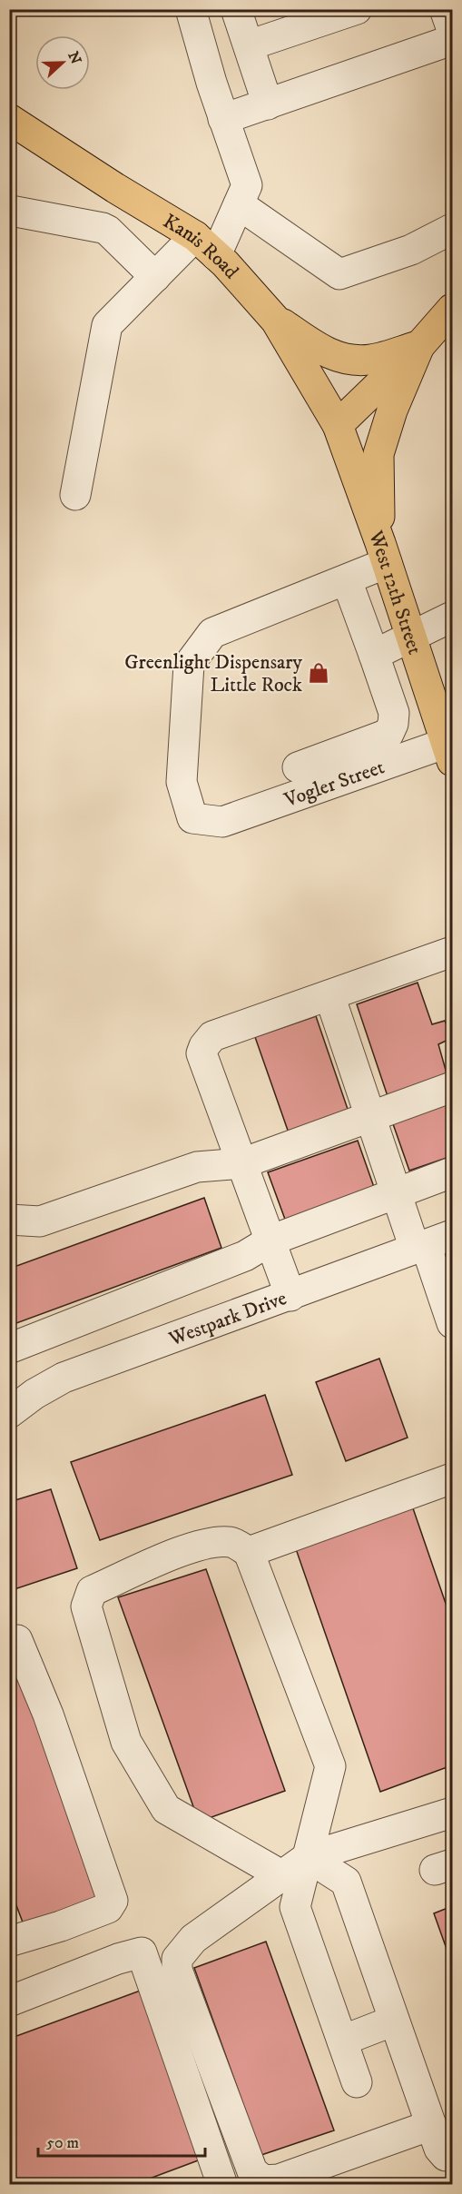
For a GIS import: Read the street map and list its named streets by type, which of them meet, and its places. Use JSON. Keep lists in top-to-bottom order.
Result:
{
  "streets": {
    "main road": ["Kanis Road", "West 12th Street"],
    "street": ["Vogler Street", "Westpark Drive"]
  },
  "crossings": [
    ["Kanis Road", "West 12th Street"],
    ["West 12th Street", "Vogler Street"]
  ],
  "places": {
    "shop": ["Greenlight Dispensary Little Rock"]
  },
  "scale_bar": "50 m",
  "north": "right"
}
